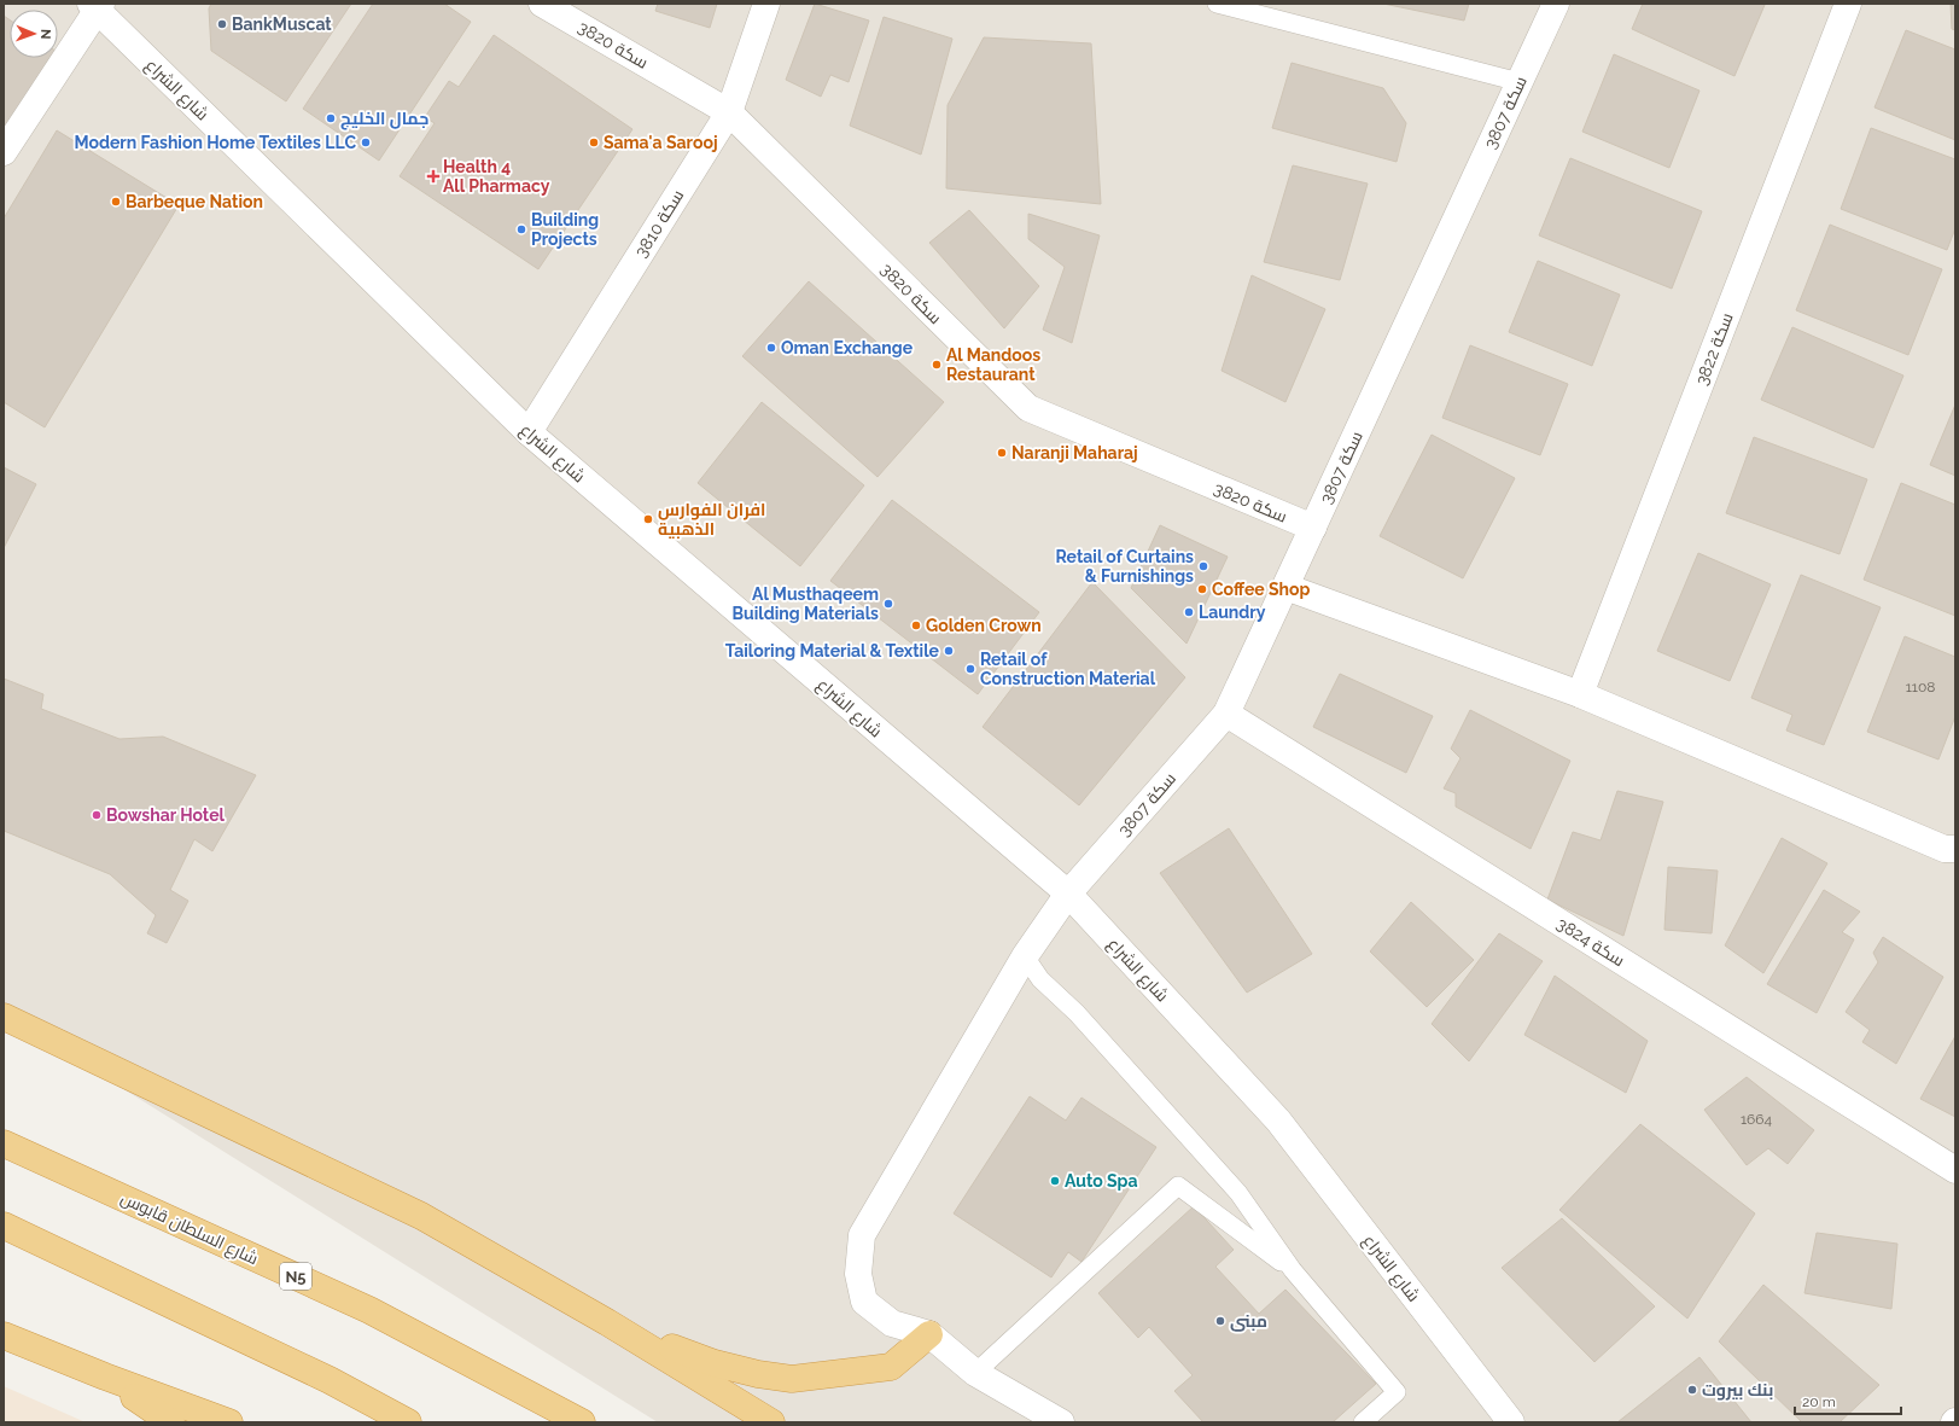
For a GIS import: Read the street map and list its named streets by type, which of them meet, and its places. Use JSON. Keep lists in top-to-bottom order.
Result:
{
  "streets": {
    "highway": ["شارع السلطان قابوس", "N5"],
    "street": [
      "سكة 3820",
      "شارع الشراع",
      "سكة 3807",
      "سكة 3810",
      "سكة 3822",
      "سكة 3824"
    ]
  },
  "crossings": [
    ["سكة 3820", "سكة 3807"],
    ["سكة 3820", "سكة 3810"],
    ["شارع الشراع", "سكة 3807"],
    ["شارع الشراع", "سكة 3810"],
    ["سكة 3807", "سكة 3824"]
  ],
  "places": {
    "other": [
      "BankMuscat",
      "جمال الخليج",
      "Modern Fashion Home Textiles LLC",
      "Sama'a Sarooj",
      "Barbeque Nation",
      "Building Projects",
      "Oman Exchange",
      "Al Mandoos Restaurant",
      "Naranji Maharaj",
      "افران الفوارس الذهبية",
      "Retail of Curtains & Furnishings",
      "Coffee Shop",
      "Al Musthaqeem Building Materials",
      "Laundry",
      "Golden Crown",
      "Tailoring Material & Textile",
      "Retail of Construction Material",
      "Bowshar Hotel",
      "Auto Spa",
      "مبنى",
      "بنك بيروت"
    ],
    "health": ["Health 4 All Pharmacy"]
  },
  "house_numbers": ["1108", "1664"],
  "scale_bar": "20 m",
  "north": "right"
}
